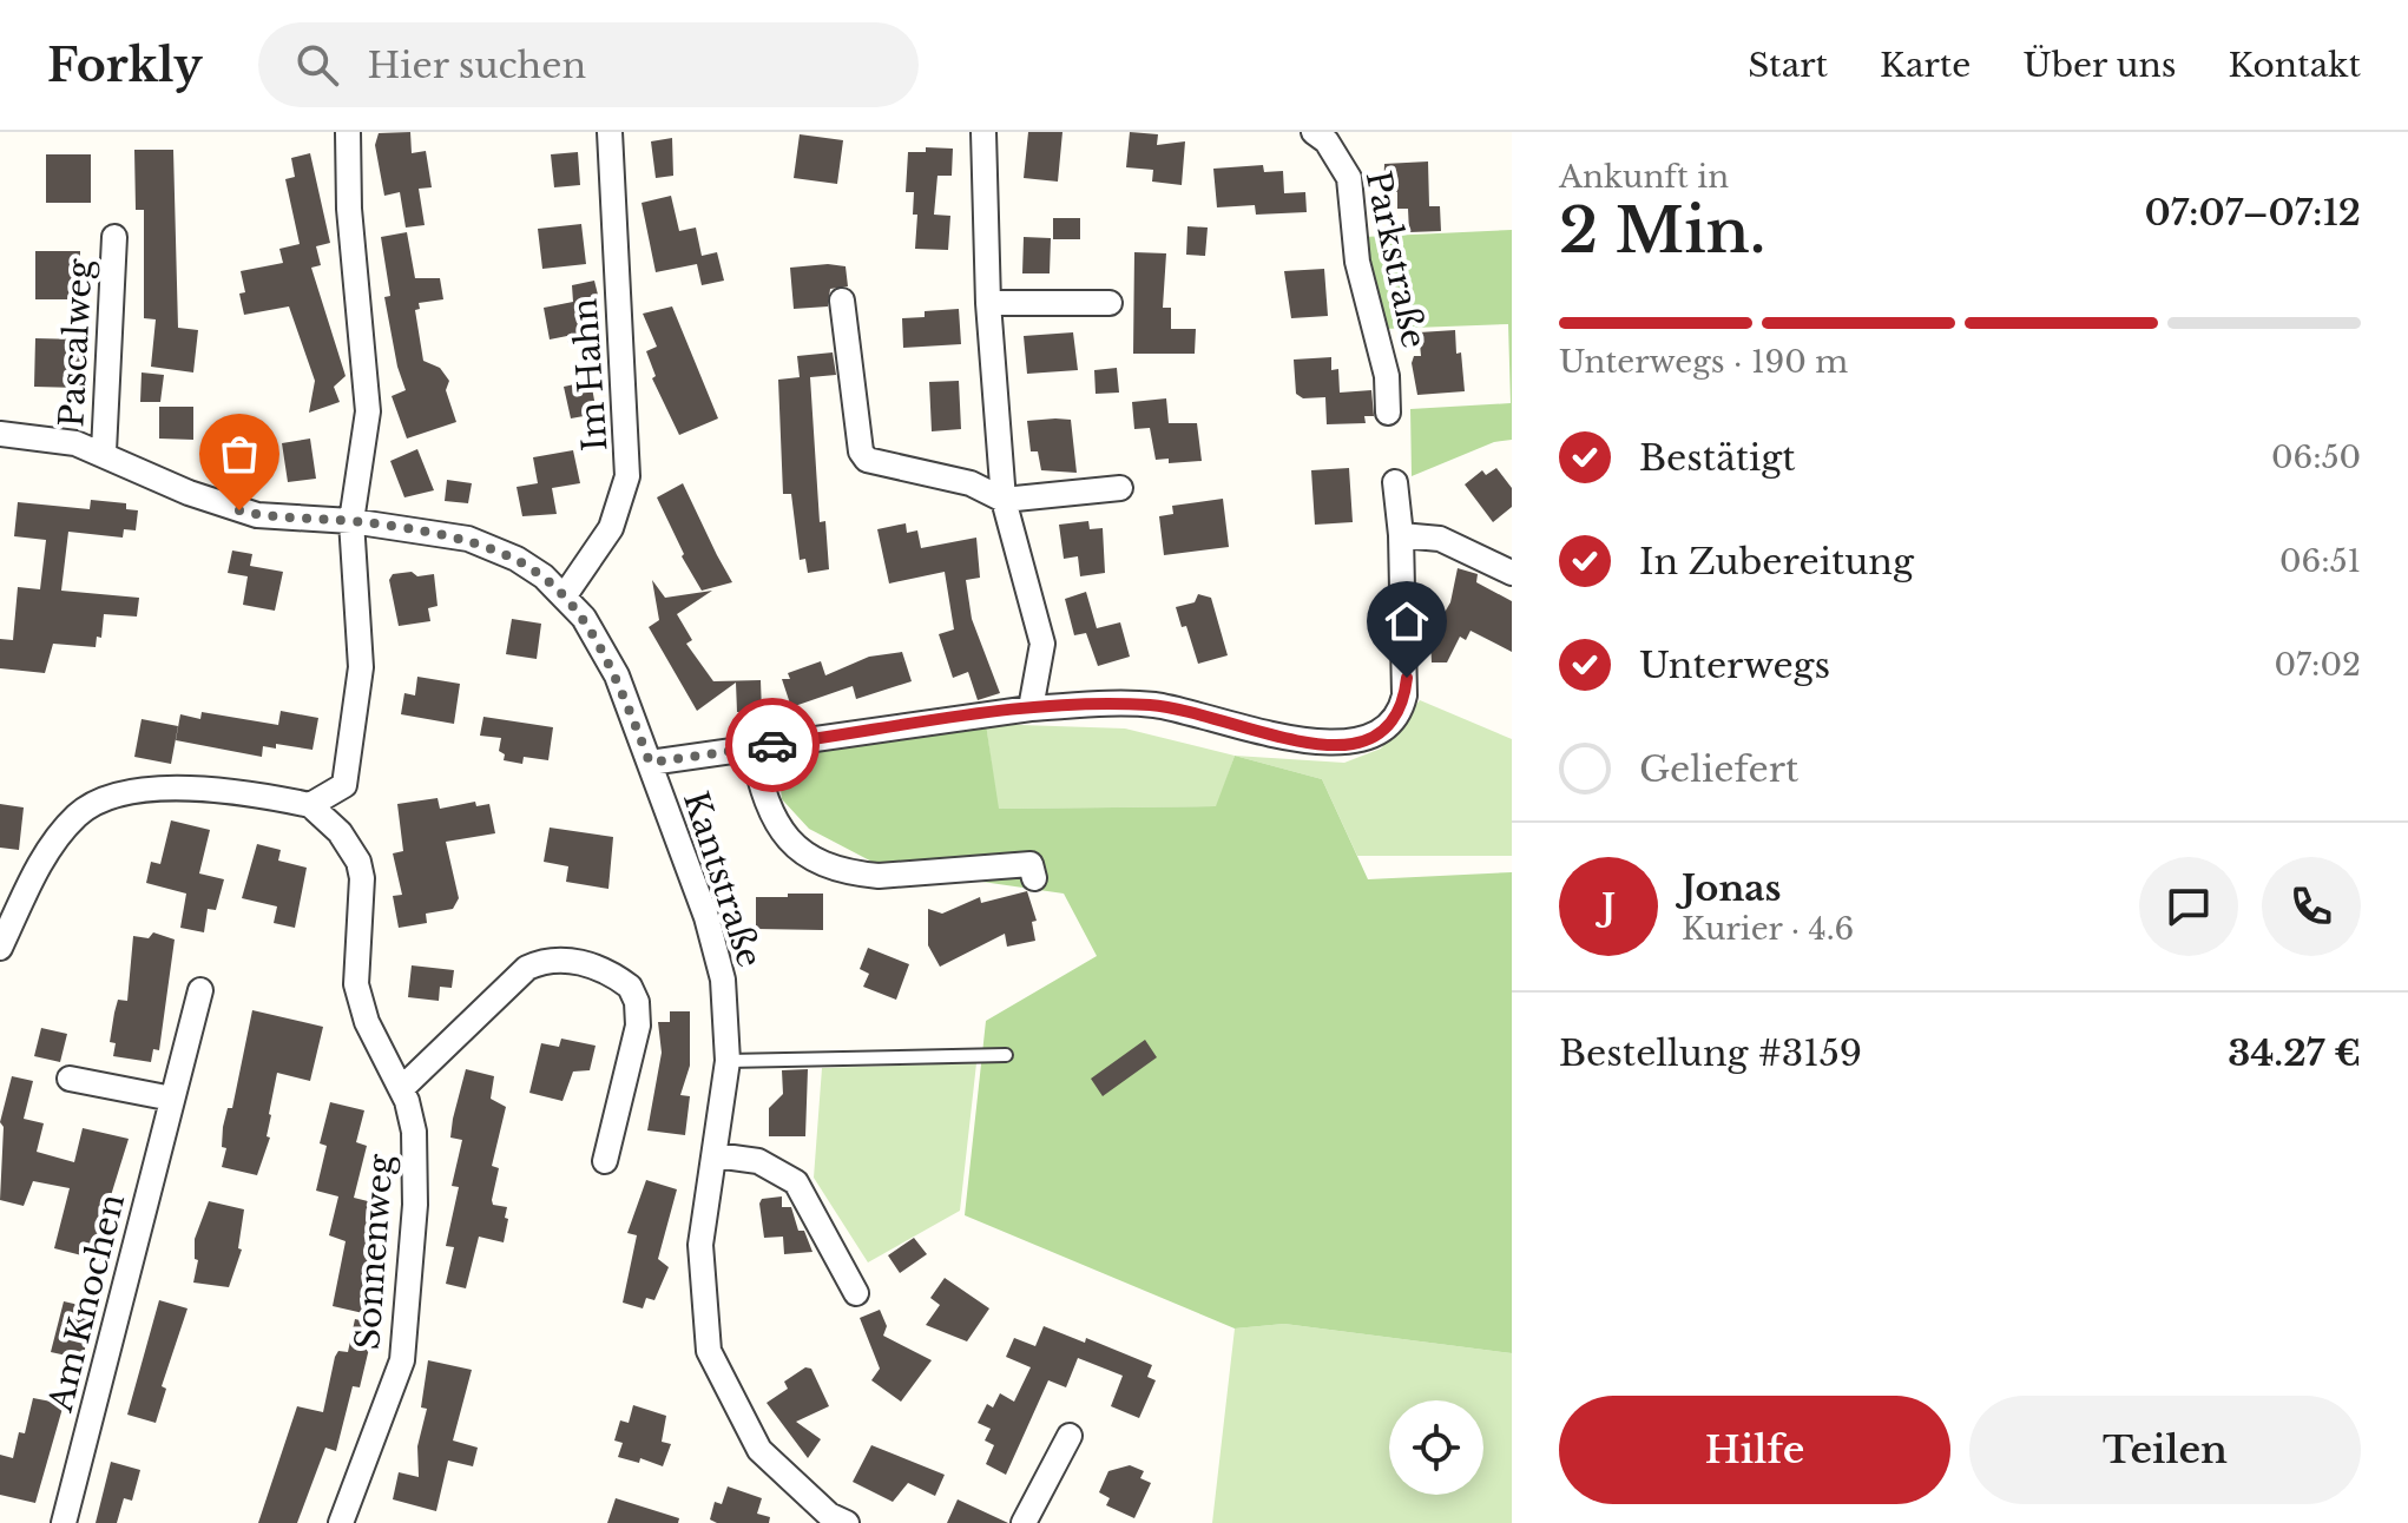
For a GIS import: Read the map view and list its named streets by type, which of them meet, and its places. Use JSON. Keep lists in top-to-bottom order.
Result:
{
  "streets": {
    "street": [
      "Parkstraße",
      "Pascalweg",
      "Im Hahn",
      "Kantstraße",
      "Sonnenweg",
      "Am Knochen"
    ]
  },
  "crossings": [
    ["Pascalweg", "Kantstraße"],
    ["Im Hahn", "Kantstraße"]
  ],
  "page": {
    "header": "Forkly",
    "search": "Hier suchen",
    "nav": [
      "Start",
      "Karte",
      "Über uns",
      "Kontakt"
    ],
    "heading": ["2 Min.", "Ankunft in", "07:07–07:12"],
    "panel": [
      "Jonas",
      "Kurier · 4.6",
      "Bestellung #3159",
      "34.27 €"
    ],
    "bar": "Unterwegs · 190 m",
    "list": [
      ["Bestätigt", "06:50"],
      ["In Zubereitung", "06:51"],
      ["Unterwegs", "07:02"],
      "Geliefert"
    ],
    "round": "J",
    "buttons": ["Hilfe", "Teilen"]
  }
}
